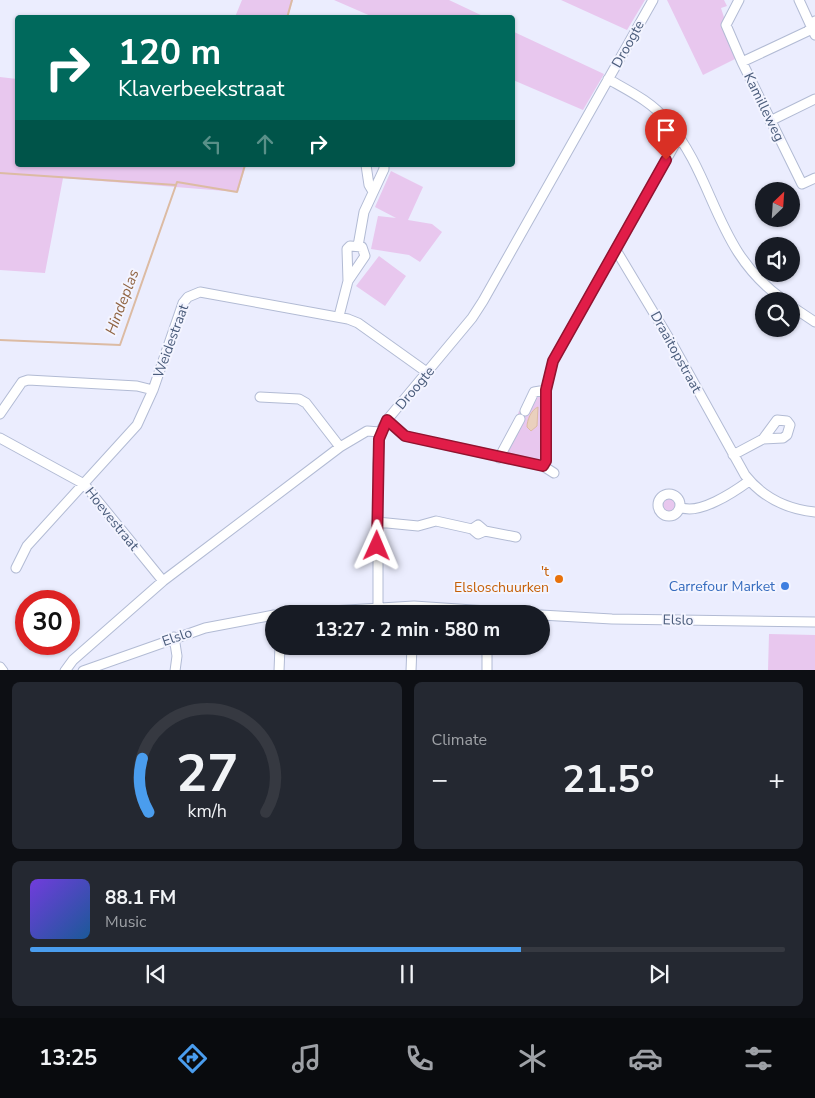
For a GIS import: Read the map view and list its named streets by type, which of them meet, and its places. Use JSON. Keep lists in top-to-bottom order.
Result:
{
  "streets": {
    "street": [
      "Droogte",
      "Kamilleweg",
      "Weidestraat",
      "Draaitopstraat",
      "Hoevestraat",
      "Elslo"
    ]
  },
  "crossings": [
    ["Droogte", "Weidestraat"],
    ["Weidestraat", "Hoevestraat"]
  ],
  "water": ["Hindeplas"],
  "places": ["'t Elsloschuurken", "Carrefour Market"],
  "north": "top right",
  "page": {
    "turn": ["120 m", "Klaverbeekstraat"],
    "limit": "30",
    "trip": "13:27 · 2 min · 580 m",
    "tile": "Climate",
    "heat": ["−", "21.5°", "+"],
    "song": ["88.1 FM", "Music"],
    "tabs": "13:25",
    "gauge": ["27", "km/h"]
  }
}
